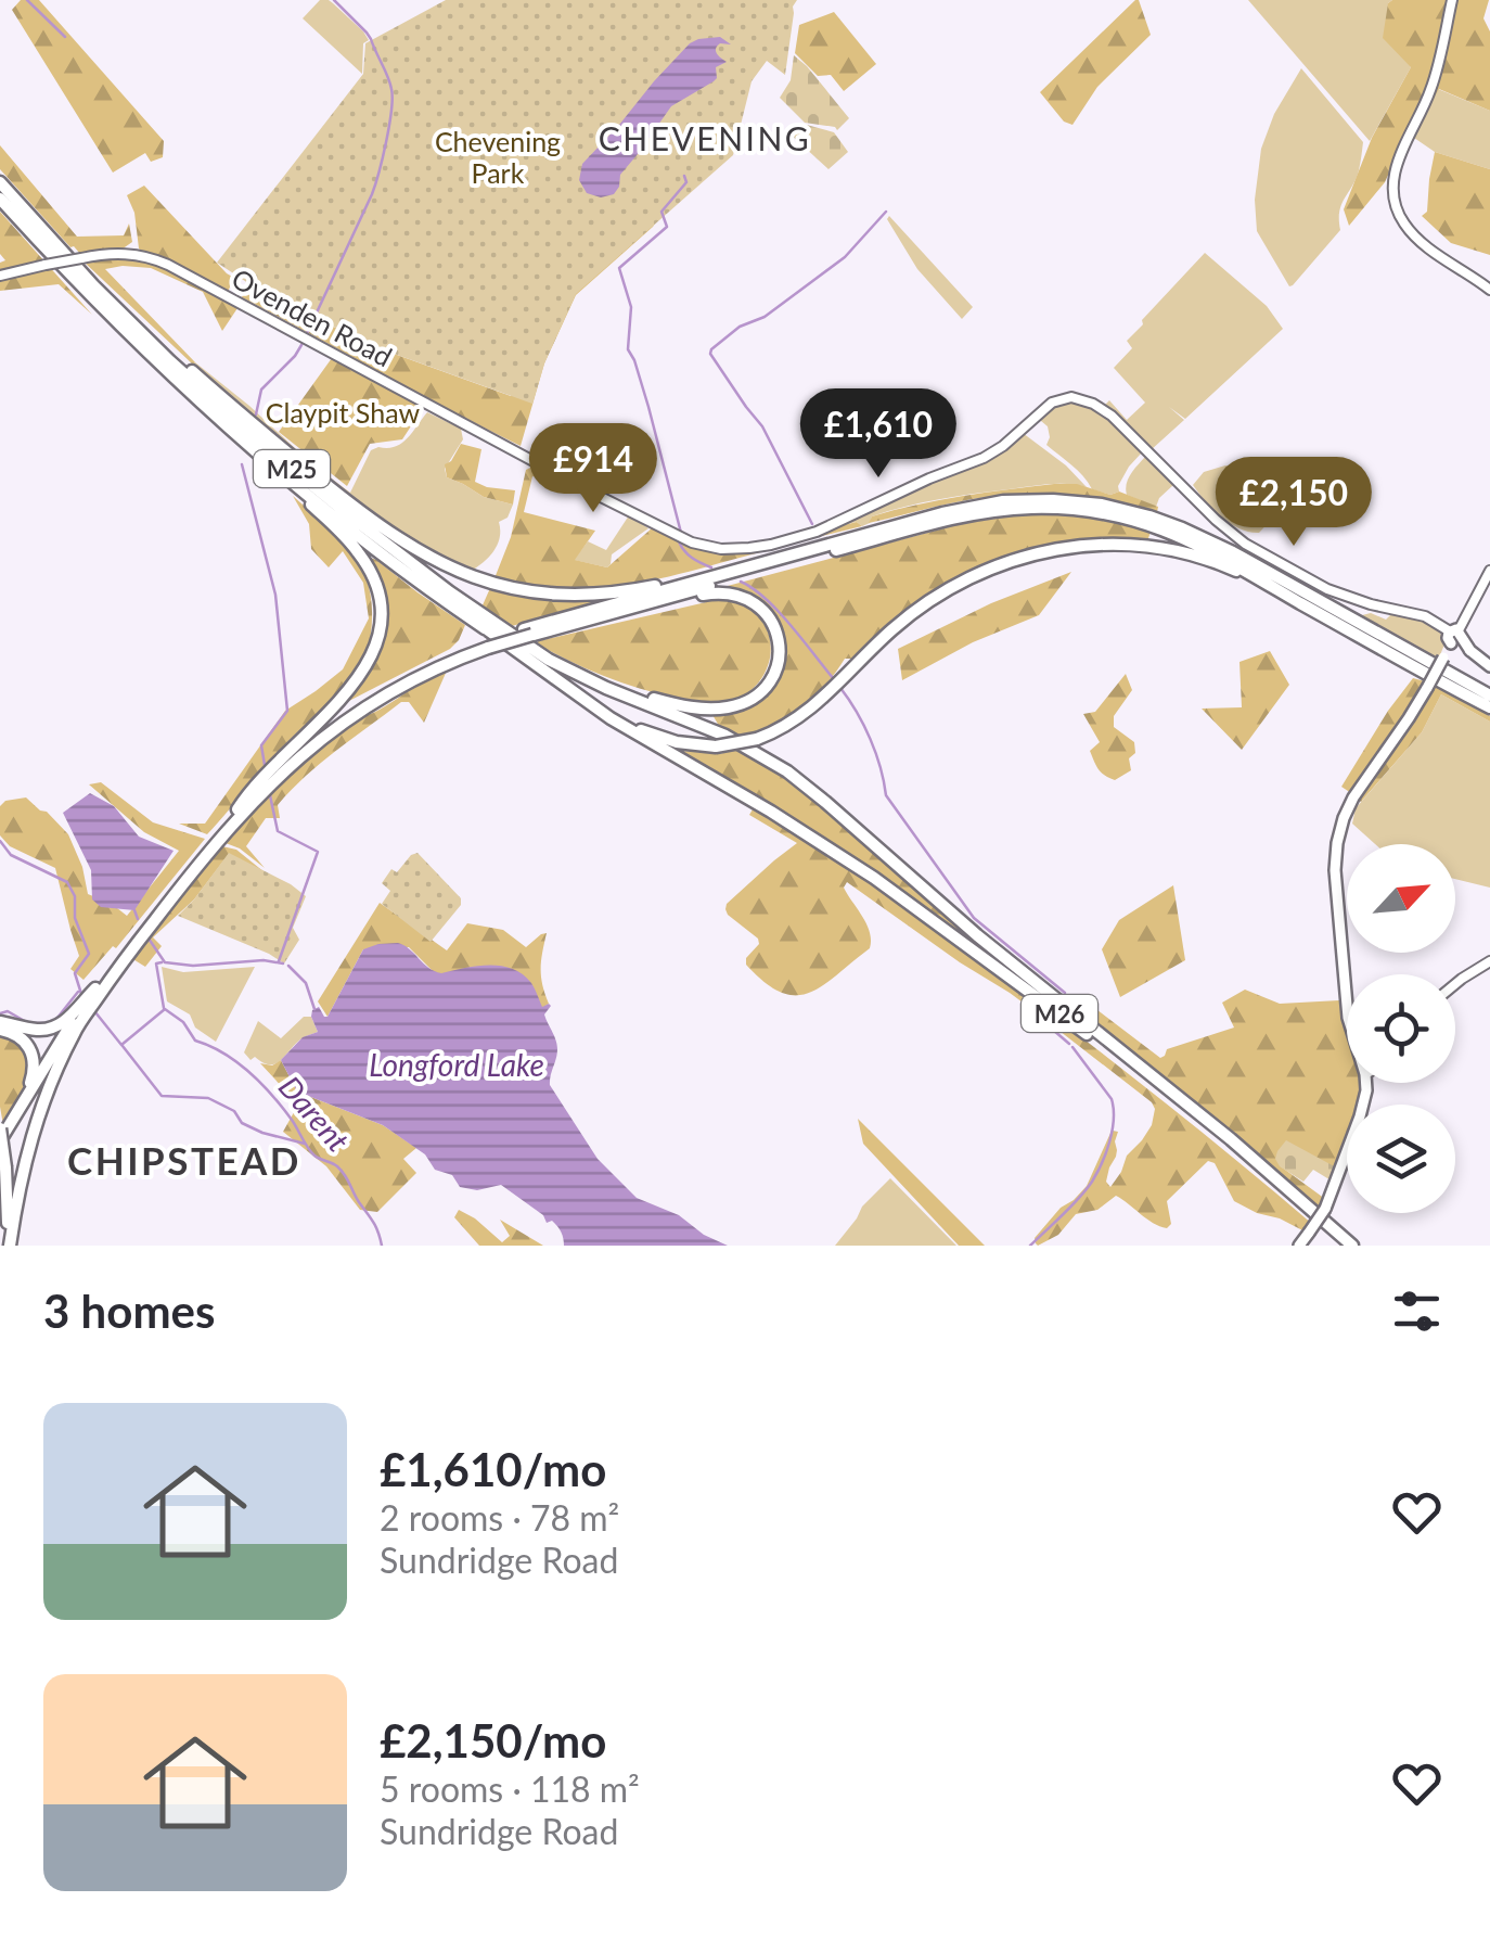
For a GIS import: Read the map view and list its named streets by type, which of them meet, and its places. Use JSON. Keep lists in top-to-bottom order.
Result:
{
  "streets": {
    "highway": ["M25", "M26"],
    "main road": ["Ovenden Road"]
  },
  "crossings": [
    ["Ovenden Road", "M25"],
    ["M25", "M26"]
  ],
  "districts": ["CHEVENING", "CHIPSTEAD"],
  "water": ["Longford Lake", "Darent"],
  "parks": ["Chevening Park", "Claypit Shaw"],
  "north": "top right",
  "page": {
    "price": ["£1,610", "£914", "£2,150"],
    "heading": "3 homes",
    "list": [
      {
        "name": "£1,610/mo",
        "note": "2 rooms · 78 m² · Sundridge Road"
      },
      {
        "name": "£2,150/mo",
        "note": "5 rooms · 118 m² · Sundridge Road"
      }
    ]
  }
}
